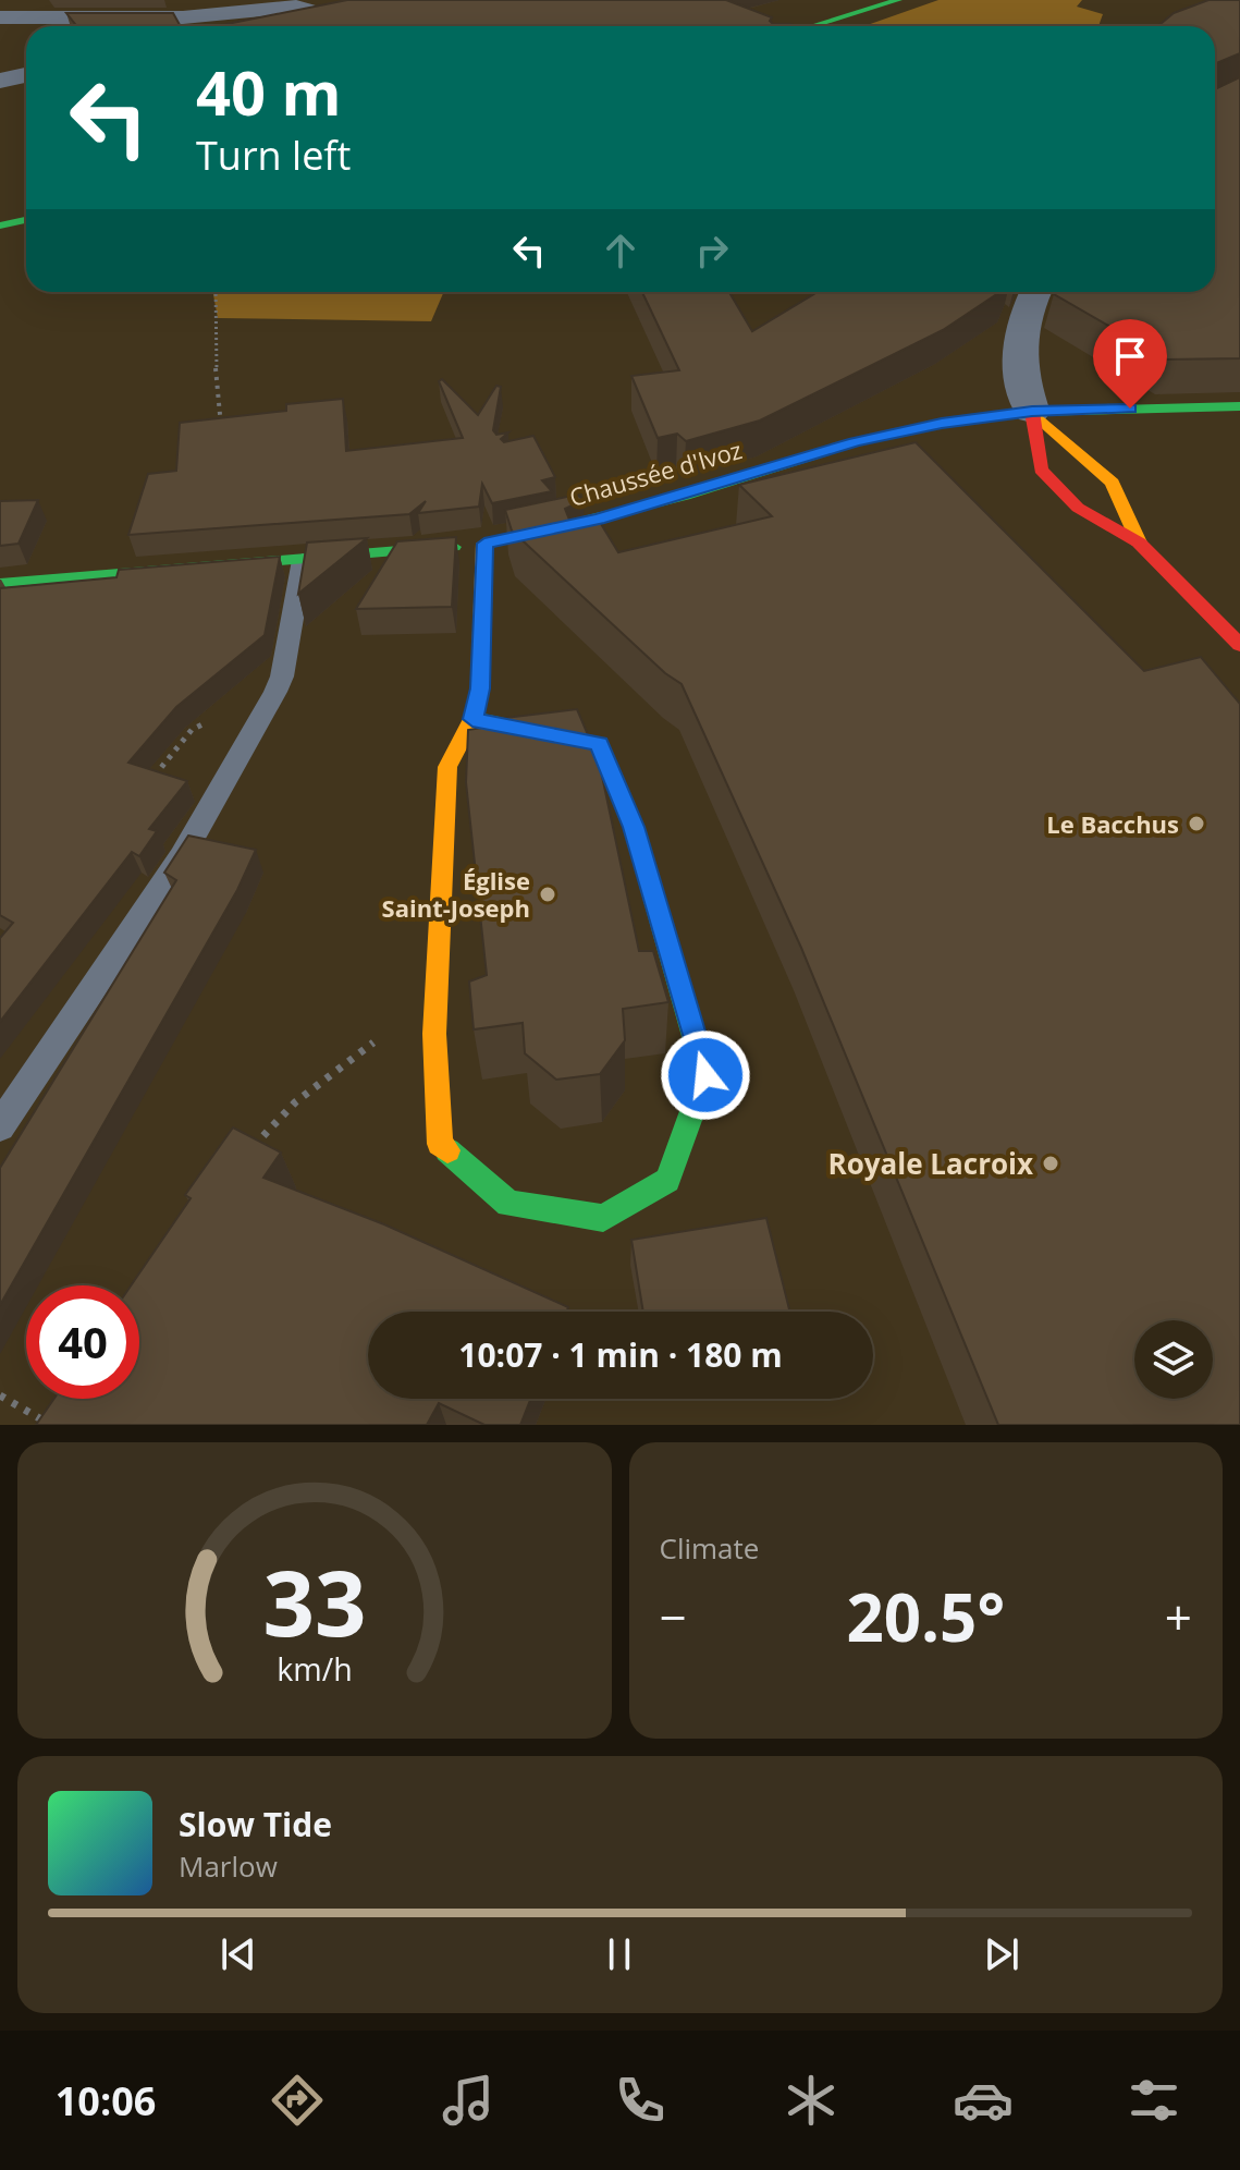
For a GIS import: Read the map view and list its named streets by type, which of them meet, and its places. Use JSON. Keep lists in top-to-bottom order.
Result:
{
  "streets": {
    "main road": ["Chaussée d'Ivoz"]
  },
  "places": ["Le Bacchus", "Église Saint-Joseph", "Royale Lacroix"],
  "page": {
    "turn": ["40 m", "Turn left"],
    "limit": "40",
    "trip": "10:07 · 1 min · 180 m",
    "tile": "Climate",
    "heat": ["−", "20.5°", "+"],
    "song": ["Slow Tide", "Marlow"],
    "tabs": "10:06",
    "gauge": ["33", "km/h"]
  }
}
